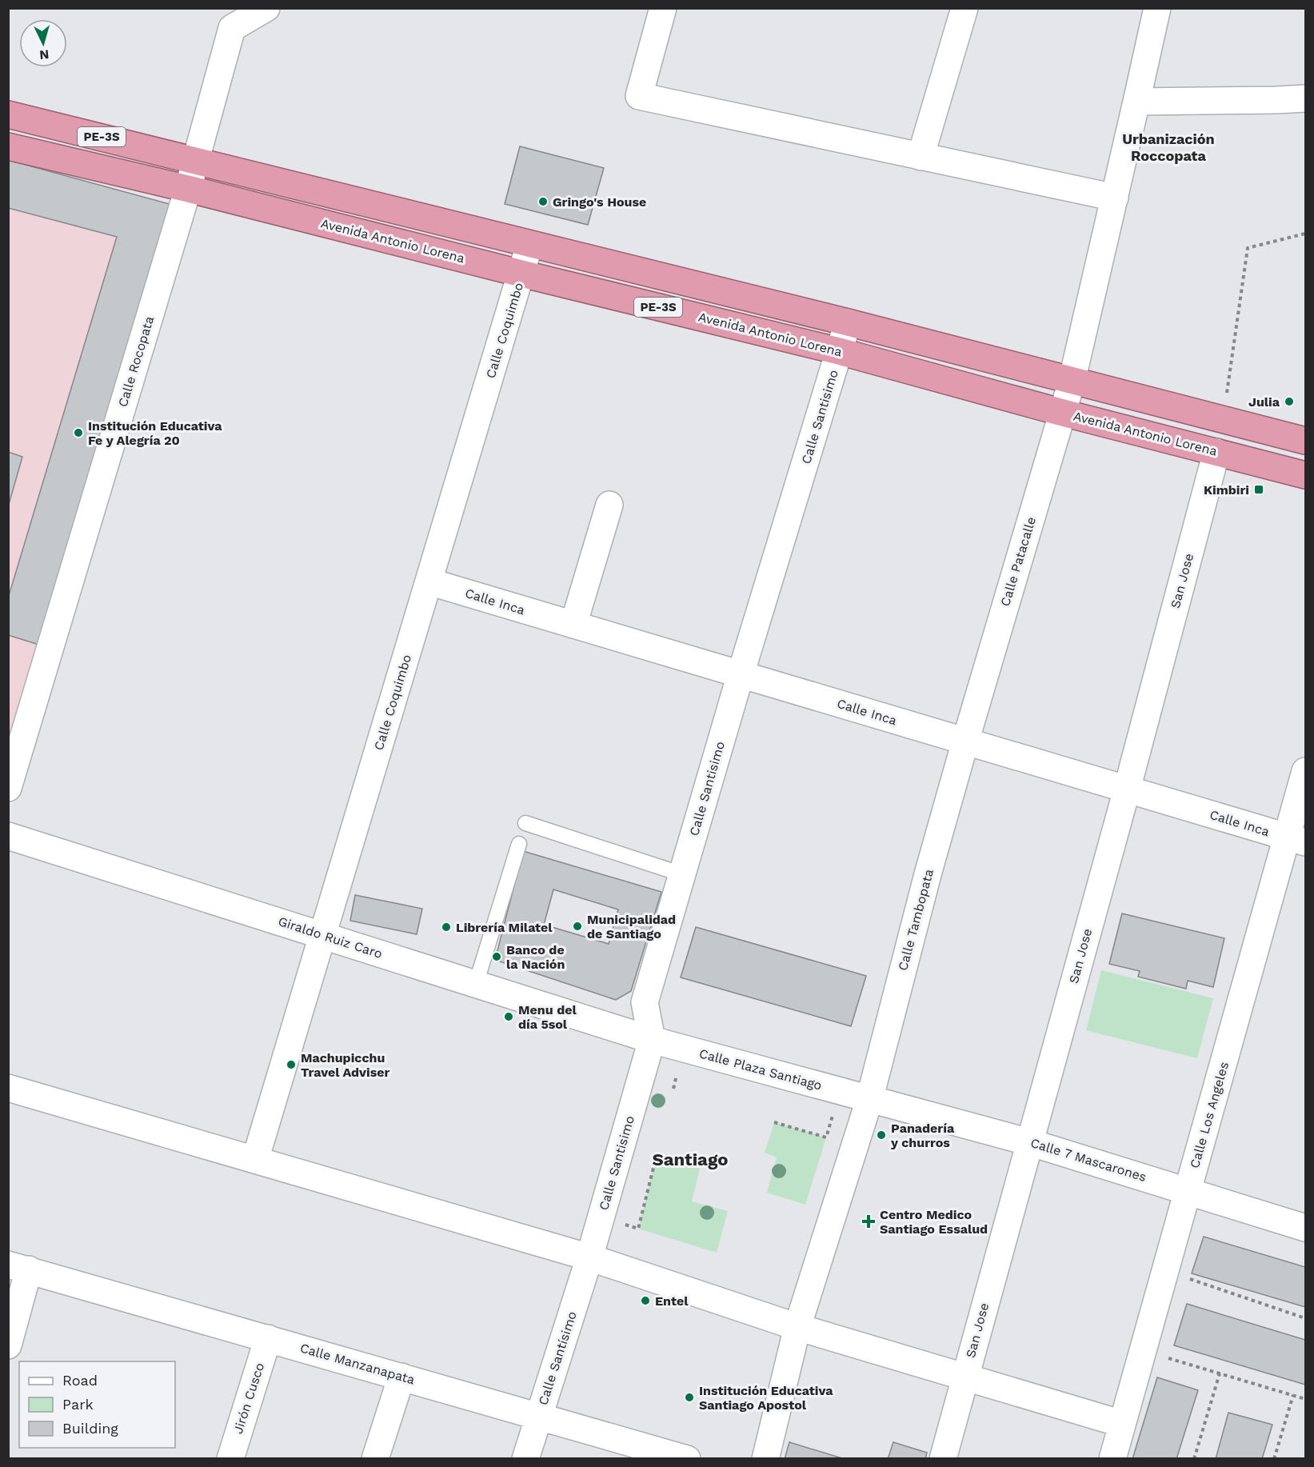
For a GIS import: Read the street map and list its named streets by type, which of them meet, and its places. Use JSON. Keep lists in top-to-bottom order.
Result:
{
  "streets": {
    "highway": ["PE-3S", "Avenida Antonio Lorena"],
    "street": [
      "Calle Coquimbo",
      "Calle Rocopata",
      "Calle Santisimo",
      "Calle Patacalle",
      "San Jose",
      "Calle Inca",
      "Calle Tambopata",
      "Giraldo Ruiz Caro",
      "Calle Plaza Santiago",
      "Calle Los Angeles",
      "Calle 7 Mascarones",
      "Calle Santísimo",
      "Calle Manzanapata",
      "Jirón Cusco"
    ]
  },
  "crossings": [
    ["PE-3S", "Calle Coquimbo"],
    ["PE-3S", "Calle Rocopata"],
    ["PE-3S", "Calle Santisimo"],
    ["PE-3S", "Calle Patacalle"],
    ["Avenida Antonio Lorena", "Calle Coquimbo"],
    ["Avenida Antonio Lorena", "Calle Rocopata"],
    ["Avenida Antonio Lorena", "Calle Santisimo"],
    ["Avenida Antonio Lorena", "Calle Patacalle"],
    ["Avenida Antonio Lorena", "San Jose"],
    ["Calle Coquimbo", "Calle Inca"],
    ["Calle Coquimbo", "Giraldo Ruiz Caro"],
    ["Calle Santisimo", "Calle Inca"],
    ["Calle Santisimo", "Giraldo Ruiz Caro"],
    ["Calle Santisimo", "Calle Plaza Santiago"],
    ["Calle Santisimo", "Calle Santísimo"],
    ["Calle Patacalle", "Calle Inca"],
    ["Calle Patacalle", "Calle Tambopata"],
    ["San Jose", "Calle Inca"],
    ["San Jose", "Calle 7 Mascarones"],
    ["Calle Inca", "Calle Tambopata"],
    ["Calle Inca", "Calle Los Angeles"],
    ["Calle Tambopata", "Calle Plaza Santiago"],
    ["Calle Tambopata", "Calle 7 Mascarones"],
    ["Giraldo Ruiz Caro", "Calle Plaza Santiago"],
    ["Calle Plaza Santiago", "Calle 7 Mascarones"],
    ["Calle Los Angeles", "Calle 7 Mascarones"],
    ["Calle Santísimo", "Calle Manzanapata"],
    ["Calle Manzanapata", "Jirón Cusco"]
  ],
  "districts": ["Urbanización Roccopata", "Santiago"],
  "places": {
    "other": [
      "Gringo's House",
      "Julia",
      "Institución Educativa Fe y Alegría 20",
      "Municipalidad de Santiago",
      "Librería Milatel",
      "Banco de la Nación",
      "Menu del día 5sol",
      "Machupicchu Travel Adviser",
      "Panadería y churros",
      "Entel",
      "Institución Educativa Santiago Apostol"
    ],
    "transit": ["Kimbiri"],
    "health": ["Centro Medico Santiago Essalud"]
  },
  "legend": ["Road", "Park", "Building"],
  "north": "bottom"
}
